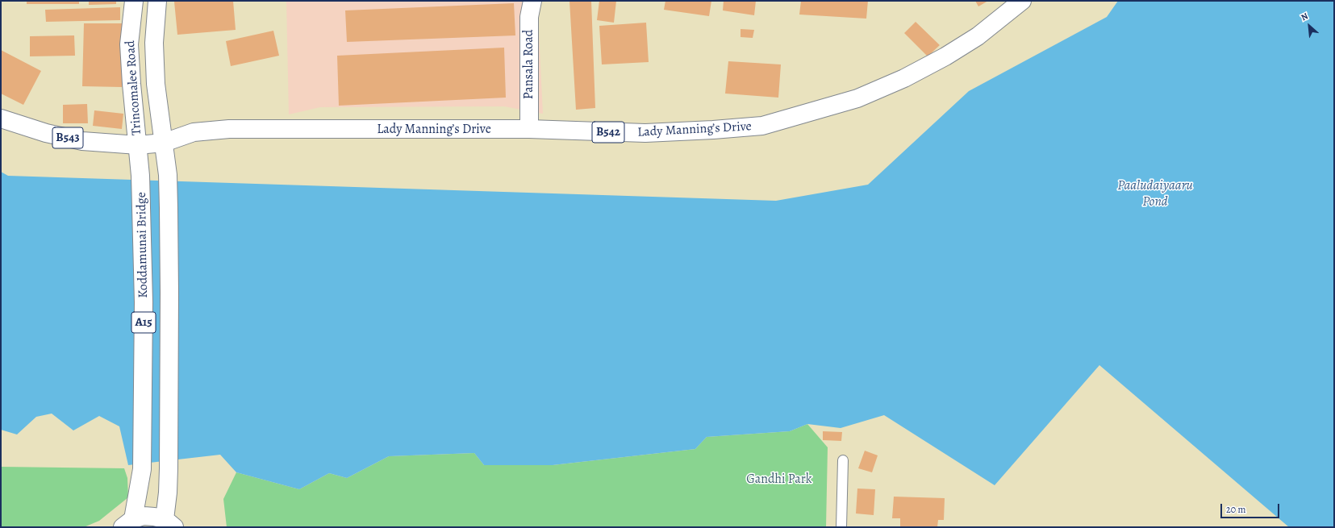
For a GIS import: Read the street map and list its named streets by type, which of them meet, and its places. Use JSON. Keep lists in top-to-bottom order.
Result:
{
  "streets": {
    "main road": [
      "Pansala Road",
      "Trincomalee Road",
      "Lady Manning’s Drive",
      "B542",
      "B543",
      "Koddamunai Bridge",
      "A15"
    ]
  },
  "crossings": [
    ["Pansala Road", "Lady Manning’s Drive"],
    ["Trincomalee Road", "Lady Manning’s Drive"],
    ["Trincomalee Road", "B543"],
    ["Trincomalee Road", "Koddamunai Bridge"],
    ["Lady Manning’s Drive", "B543"]
  ],
  "water": ["Paaludaiyaaru Pond"],
  "parks": ["Gandhi Park"],
  "scale_bar": "20 m",
  "north": "top left"
}
